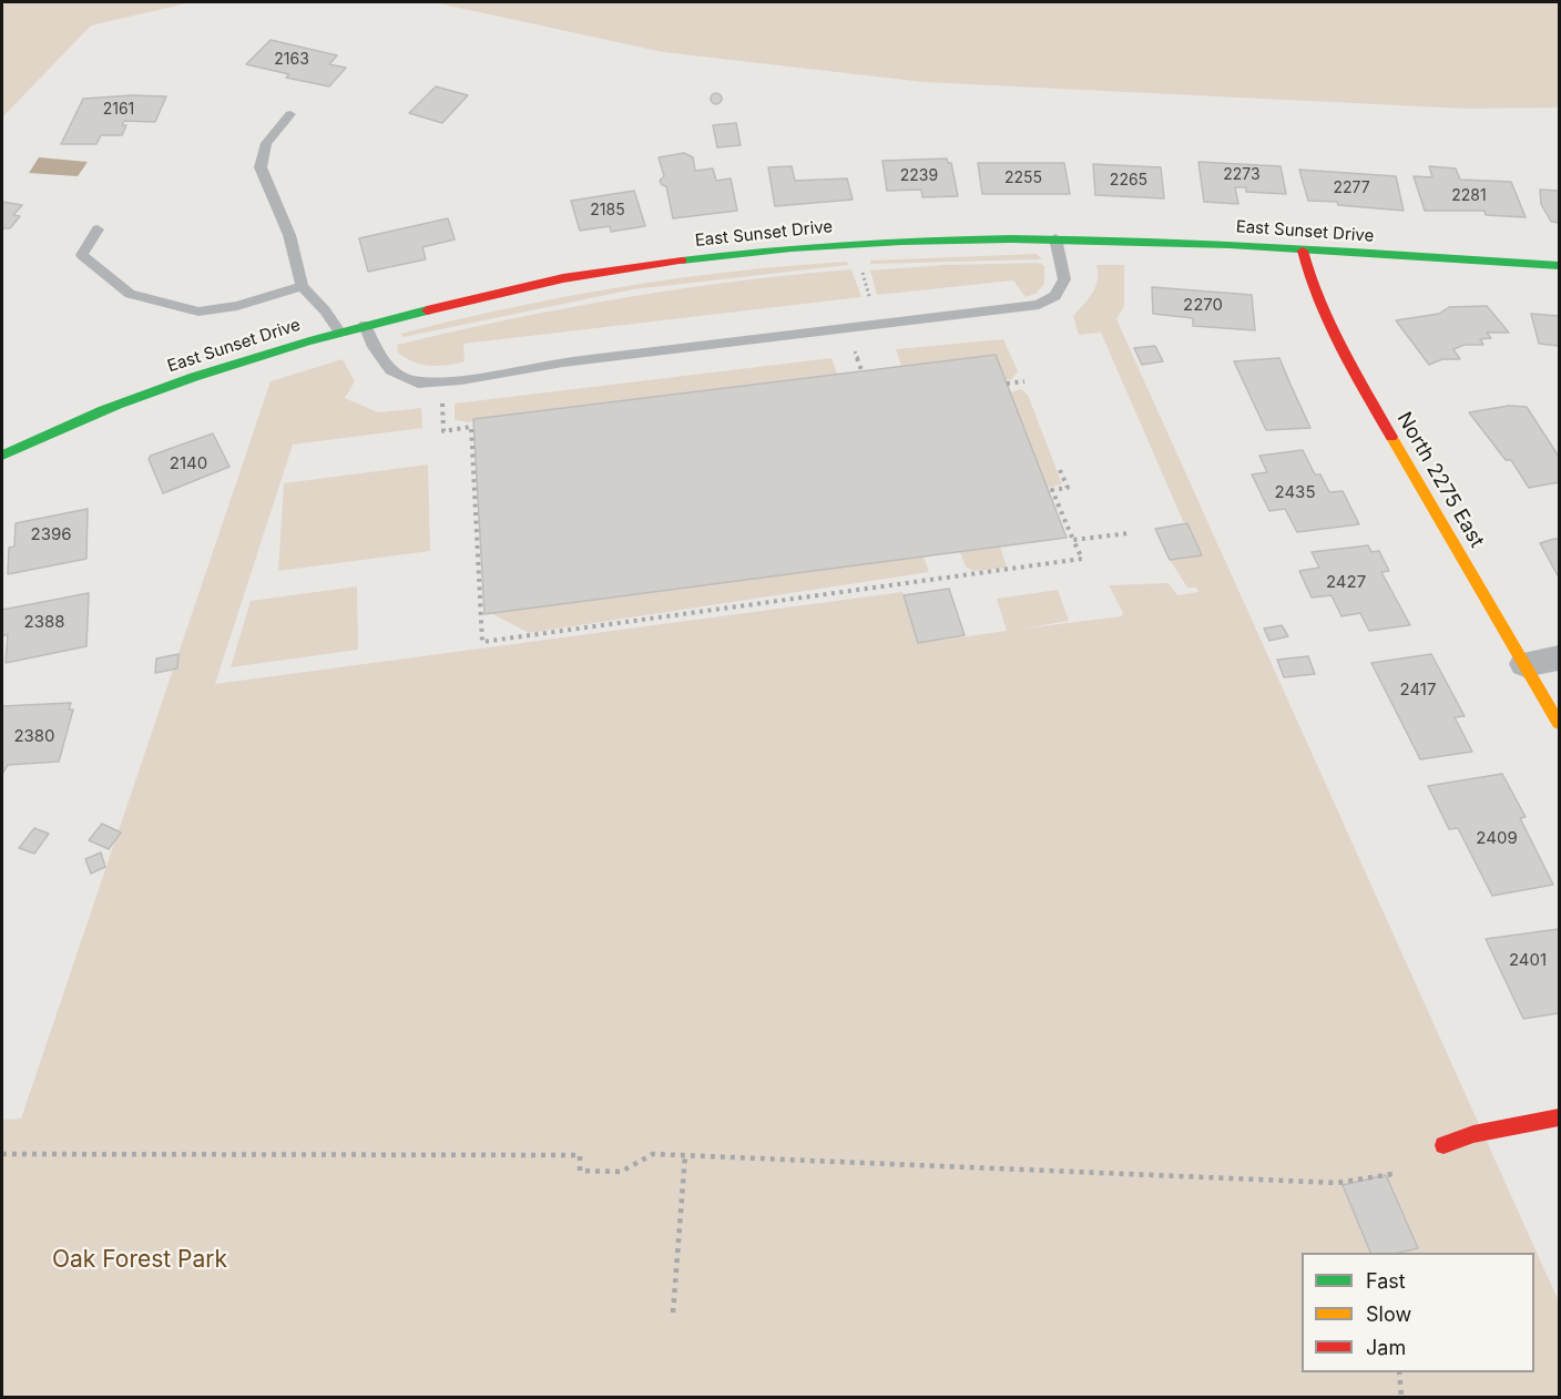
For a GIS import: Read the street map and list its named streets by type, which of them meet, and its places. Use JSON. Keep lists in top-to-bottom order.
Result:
{
  "streets": {
    "street": ["East Sunset Drive", "North 2275 East"]
  },
  "crossings": [
    ["East Sunset Drive", "North 2275 East"]
  ],
  "parks": ["Oak Forest Park"],
  "house_numbers": [
    "2163",
    "2161",
    "2273",
    "2239",
    "2255",
    "2265",
    "2277",
    "2281",
    "2185",
    "2270",
    "2140",
    "2435",
    "2396",
    "2427",
    "2388",
    "2417",
    "2380",
    "2409",
    "2401"
  ],
  "legend": ["Fast", "Slow", "Jam"]
}
